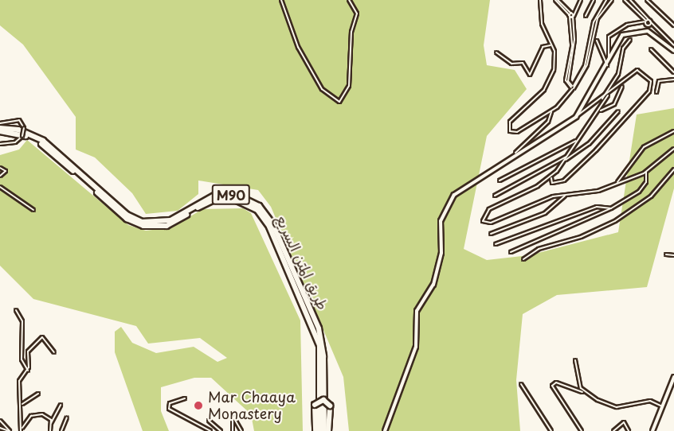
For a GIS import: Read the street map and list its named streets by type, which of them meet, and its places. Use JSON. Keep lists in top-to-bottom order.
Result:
{
  "streets": {
    "highway": ["M90", "طريق المتن السريع"]
  },
  "places": ["Mar Chaaya Monastery"]
}
